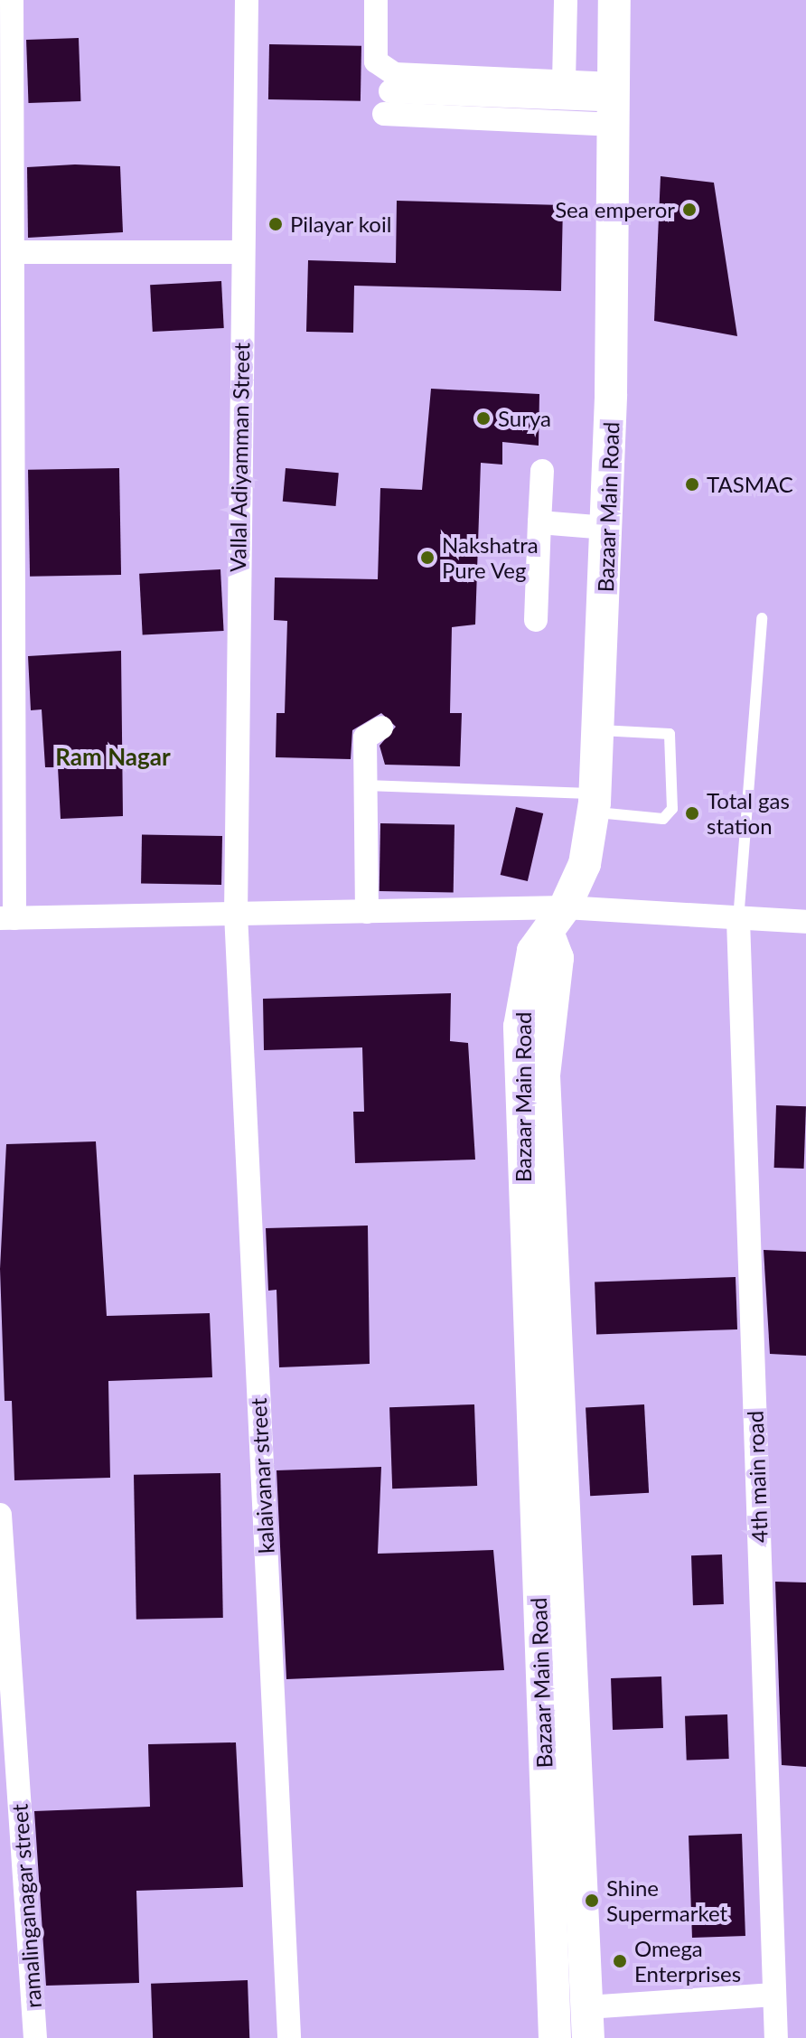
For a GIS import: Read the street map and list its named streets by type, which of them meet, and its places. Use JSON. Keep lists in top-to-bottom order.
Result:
{
  "streets": {
    "main road": ["Bazaar Main Road"],
    "street": [
      "Vallal Adiyamman Street",
      "kalaivanar street",
      "4th main road",
      "ramalinganagar street"
    ]
  },
  "crossings": [
    ["Vallal Adiyamman Street", "kalaivanar street"]
  ],
  "districts": ["Ram Nagar"],
  "places": [
    "Sea emperor",
    "Pilayar koil",
    "Surya",
    "TASMAC",
    "Nakshatra Pure Veg",
    "Total gas station",
    "Shine Supermarket",
    "Omega Enterprises"
  ]
}
